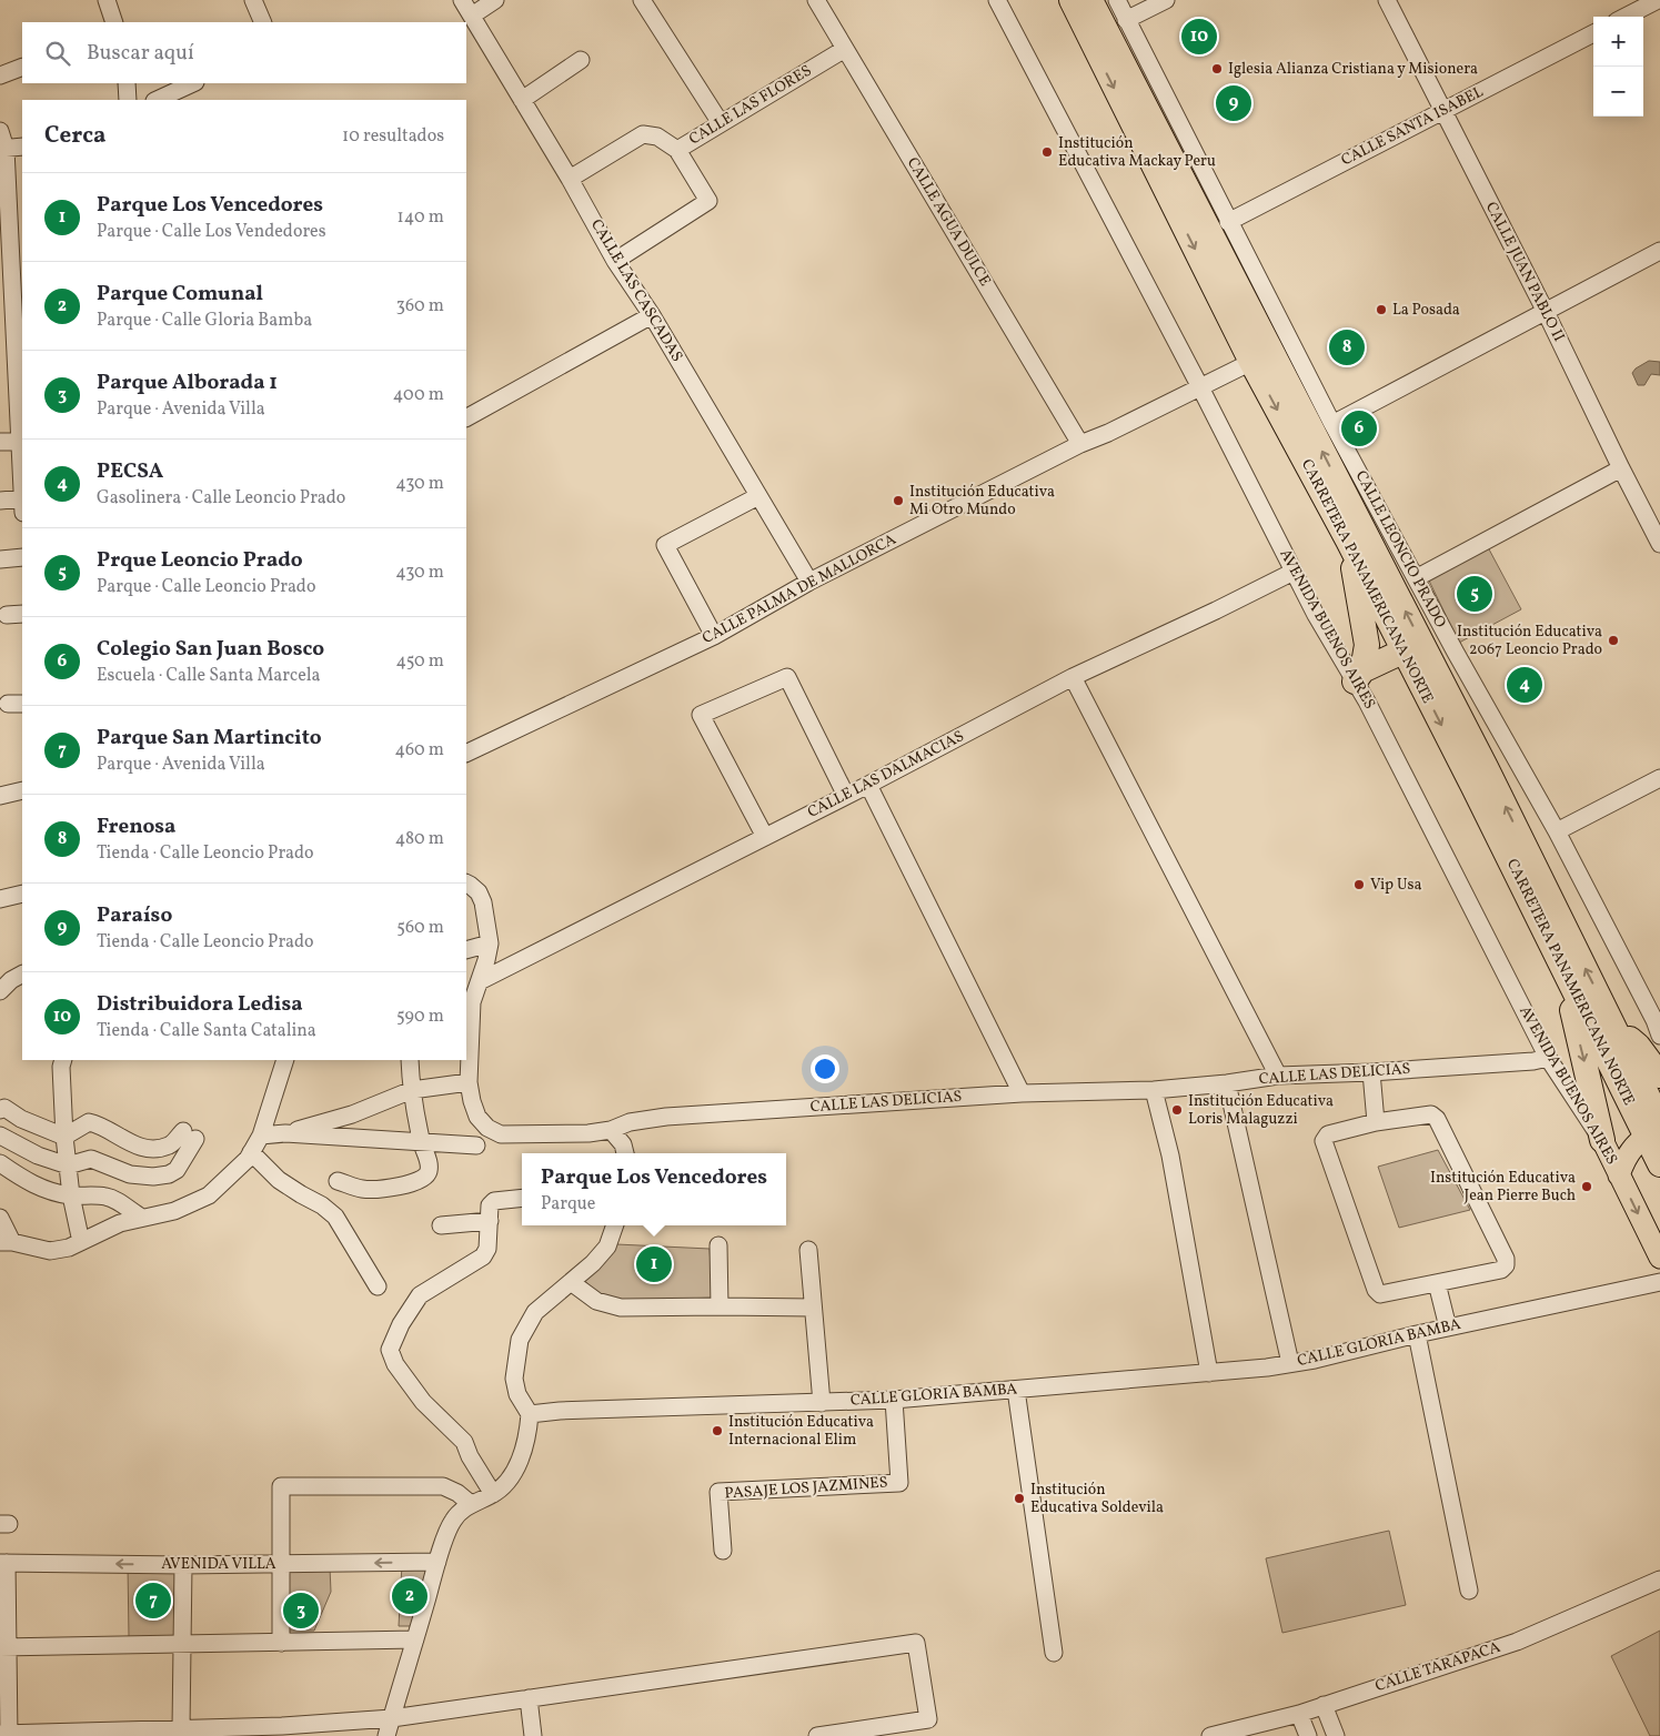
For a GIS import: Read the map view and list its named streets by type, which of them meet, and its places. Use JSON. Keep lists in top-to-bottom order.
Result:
{
  "streets": {
    "highway": ["CARRETERA PANAMERICANA NORTE"],
    "main road": ["AVENIDA BUENOS AIRES"],
    "street": [
      "CALLE LAS FLORES",
      "CALLE SANTA ISABEL",
      "CALLE AGUA DULCE",
      "CALLE JUAN PABLO II",
      "CALLE LAS CASCADAS",
      "CALLE LEONCIO PRADO",
      "CALLE PALMA DE MALLORCA",
      "CALLE LAS DALMACIAS",
      "CALLE LAS DELICIAS",
      "CALLE GLORIA BAMBA",
      "PASAJE LOS JAZMINES",
      "AVENIDA VILLA",
      "CALLE TARAPACA"
    ]
  },
  "crossings": [
    ["CALLE LAS FLORES", "CALLE AGUA DULCE"],
    ["CALLE LAS FLORES", "CALLE LAS CASCADAS"],
    ["CALLE SANTA ISABEL", "CALLE JUAN PABLO II"],
    ["CALLE SANTA ISABEL", "CALLE LEONCIO PRADO"],
    ["CALLE AGUA DULCE", "CALLE PALMA DE MALLORCA"],
    ["CALLE LAS CASCADAS", "CALLE PALMA DE MALLORCA"],
    ["CARRETERA PANAMERICANA NORTE", "CALLE PALMA DE MALLORCA"],
    ["CALLE PALMA DE MALLORCA", "AVENIDA BUENOS AIRES"],
    ["AVENIDA BUENOS AIRES", "CALLE LAS DALMACIAS"],
    ["AVENIDA BUENOS AIRES", "CALLE LAS DELICIAS"],
    ["CALLE LAS DALMACIAS", "CALLE LAS DELICIAS"],
    ["CALLE GLORIA BAMBA", "PASAJE LOS JAZMINES"]
  ],
  "places": [
    "Iglesia Alianza Cristiana y Misionera",
    "Institución Educativa Mackay Peru",
    "La Posada",
    "Institución Educativa Mi Otro Mundo",
    "Institución Educativa 2067 Leoncio Prado",
    "Vip Usa",
    "Institución Educativa Loris Malaguzzi",
    "Institución Educativa Jean Pierre Buch",
    "Institución Educativa Internacional Elim",
    "Institución Educativa Soldevila"
  ],
  "page": {
    "map_buttons": ["+", "−"],
    "pins": [
      "10",
      "9",
      "8",
      "6",
      "5",
      "4",
      "1",
      "2",
      "7",
      "3"
    ],
    "search": "Buscar aquí",
    "heading": ["Cerca", "10 resultados"],
    "list": [
      {
        "mark": "1",
        "name": "Parque Los Vencedores",
        "note": "Parque · Calle Los Vendedores",
        "value": "140 m"
      },
      {
        "mark": "2",
        "name": "Parque Comunal",
        "note": "Parque · Calle Gloria Bamba",
        "value": "360 m"
      },
      {
        "mark": "3",
        "name": "Parque Alborada 1",
        "note": "Parque · Avenida Villa",
        "value": "400 m"
      },
      {
        "mark": "4",
        "name": "PECSA",
        "note": "Gasolinera · Calle Leoncio Prado",
        "value": "430 m"
      },
      {
        "mark": "5",
        "name": "Prque Leoncio Prado",
        "note": "Parque · Calle Leoncio Prado",
        "value": "430 m"
      },
      {
        "mark": "6",
        "name": "Colegio San Juan Bosco",
        "note": "Escuela · Calle Santa Marcela",
        "value": "450 m"
      },
      {
        "mark": "7",
        "name": "Parque San Martincito",
        "note": "Parque · Avenida Villa",
        "value": "460 m"
      },
      {
        "mark": "8",
        "name": "Frenosa",
        "note": "Tienda · Calle Leoncio Prado",
        "value": "480 m"
      },
      {
        "mark": "9",
        "name": "Paraíso",
        "note": "Tienda · Calle Leoncio Prado",
        "value": "560 m"
      },
      {
        "mark": "10",
        "name": "Distribuidora Ledisa",
        "note": "Tienda · Calle Santa Catalina",
        "value": "590 m"
      }
    ],
    "popup": ["Parque Los Vencedores", "Parque"]
  }
}
